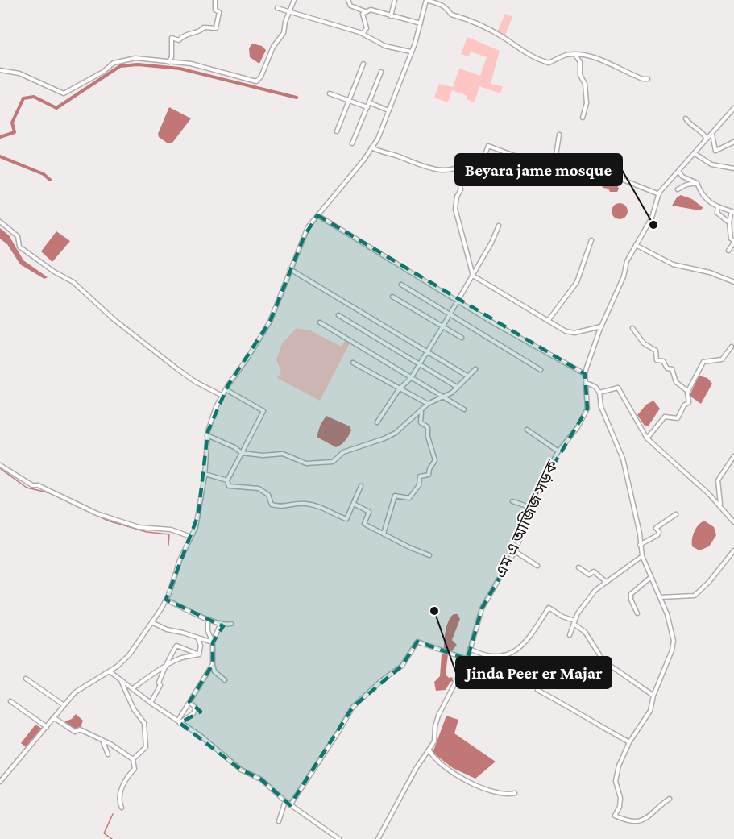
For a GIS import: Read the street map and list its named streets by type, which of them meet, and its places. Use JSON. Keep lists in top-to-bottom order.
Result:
{
  "streets": {
    "street": ["এম এ আজিজ সড়ক"]
  },
  "places": ["Beyara jame mosque", "Jinda Peer er Majar"]
}
